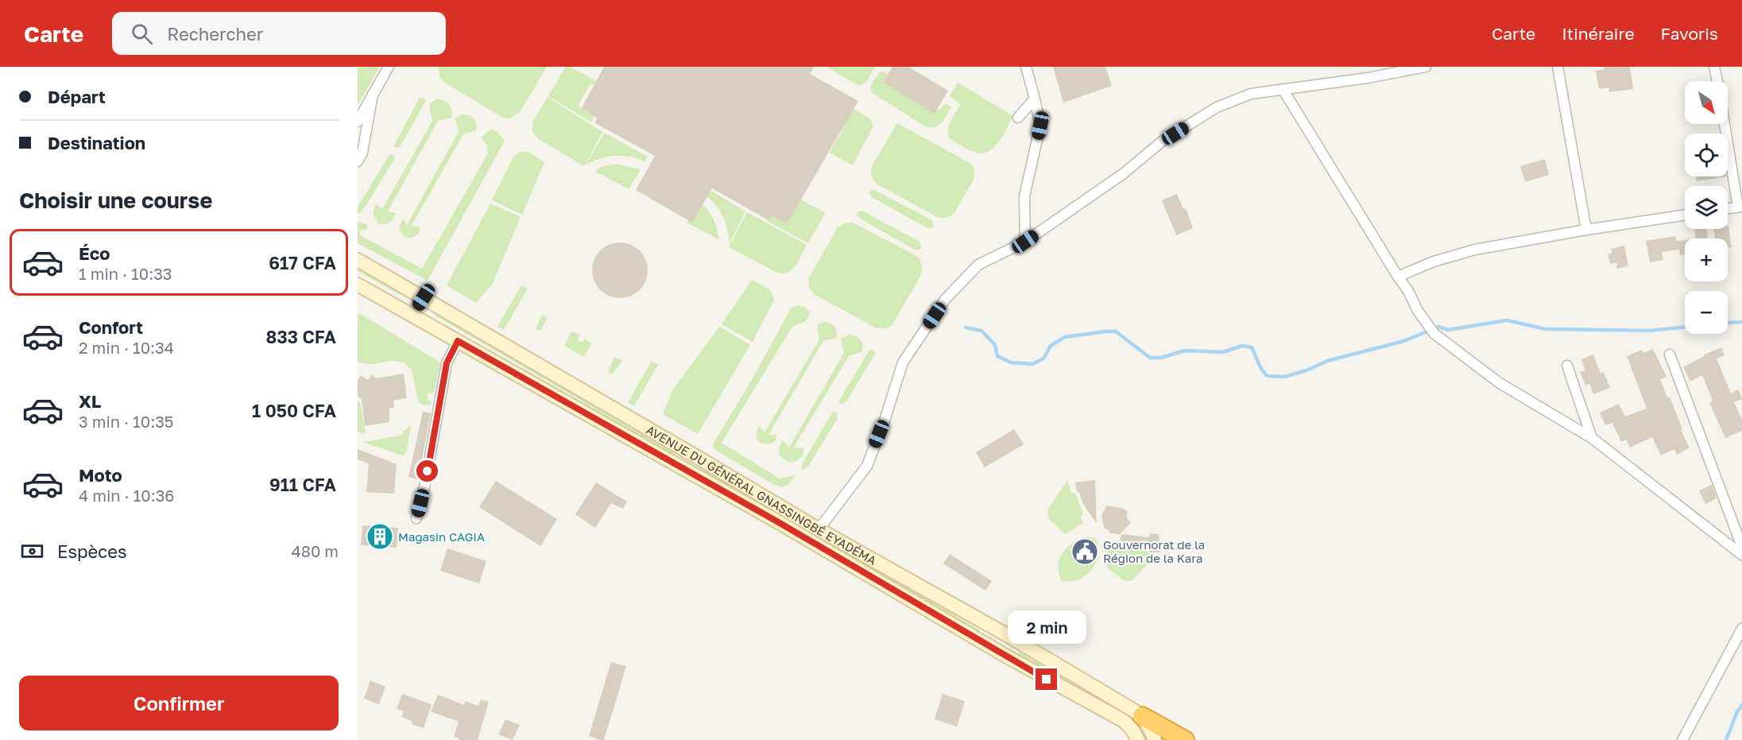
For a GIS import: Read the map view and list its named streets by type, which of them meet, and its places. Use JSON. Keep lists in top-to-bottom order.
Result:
{
  "streets": {
    "main road": ["AVENUE DU GÉNÉRAL GNASSINGBÉ EYADÉMA"]
  },
  "places": {
    "building": ["Magasin CAGIA"],
    "public building": ["Gouvernorat de la Région de la Kara"]
  },
  "north": "bottom right",
  "page": {
    "header": "Carte",
    "search": "Rechercher",
    "nav": ["Carte", "Itinéraire", "Favoris"],
    "banner": ["Départ", "Destination"],
    "map_buttons": ["+", "−"],
    "heading": "Choisir une course",
    "list": [
      {
        "name": "Éco",
        "note": "1 min · 10:33",
        "value": "617 CFA"
      },
      {
        "name": "Confort",
        "note": "2 min · 10:34",
        "value": "833 CFA"
      },
      {
        "name": "XL",
        "note": "3 min · 10:35",
        "value": "1 050 CFA"
      },
      {
        "name": "Moto",
        "note": "4 min · 10:36",
        "value": "911 CFA"
      }
    ],
    "pay": ["Espèces", "480 m"],
    "bubble": "2 min",
    "buttons": "Confirmer"
  }
}
